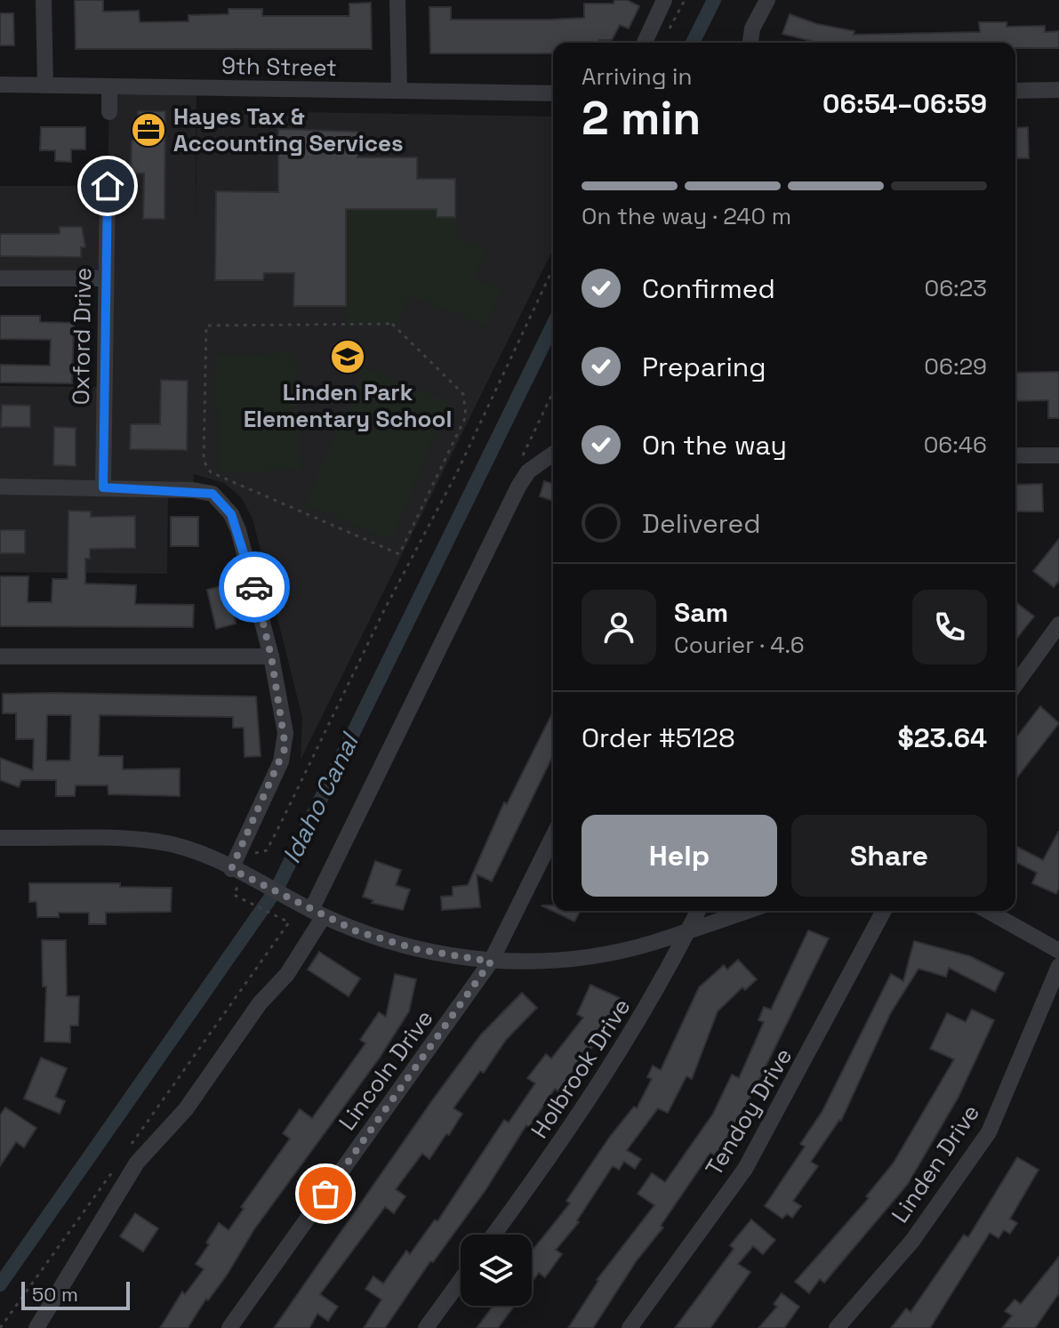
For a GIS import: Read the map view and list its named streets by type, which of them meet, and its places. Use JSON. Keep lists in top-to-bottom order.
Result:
{
  "streets": {
    "street": [
      "9th Street",
      "Oxford Drive",
      "Holbrook Drive",
      "Lincoln Drive",
      "Tendoy Drive",
      "Linden Drive"
    ]
  },
  "water": ["Idaho Canal"],
  "places": {
    "office": ["Hayes Tax & Accounting Services"],
    "school or university": ["Linden Park Elementary School"]
  },
  "scale_bar": "50 m",
  "page": {
    "heading": ["2 min", "Arriving in", "06:54–06:59"],
    "panel": [
      "Sam",
      "Courier · 4.6",
      "Order #5128",
      "$23.64"
    ],
    "bar": "On the way · 240 m",
    "list": [
      ["Confirmed", "06:23"],
      ["Preparing", "06:29"],
      ["On the way", "06:46"],
      "Delivered"
    ],
    "buttons": ["Help", "Share"],
    "scale": "50 m"
  }
}
